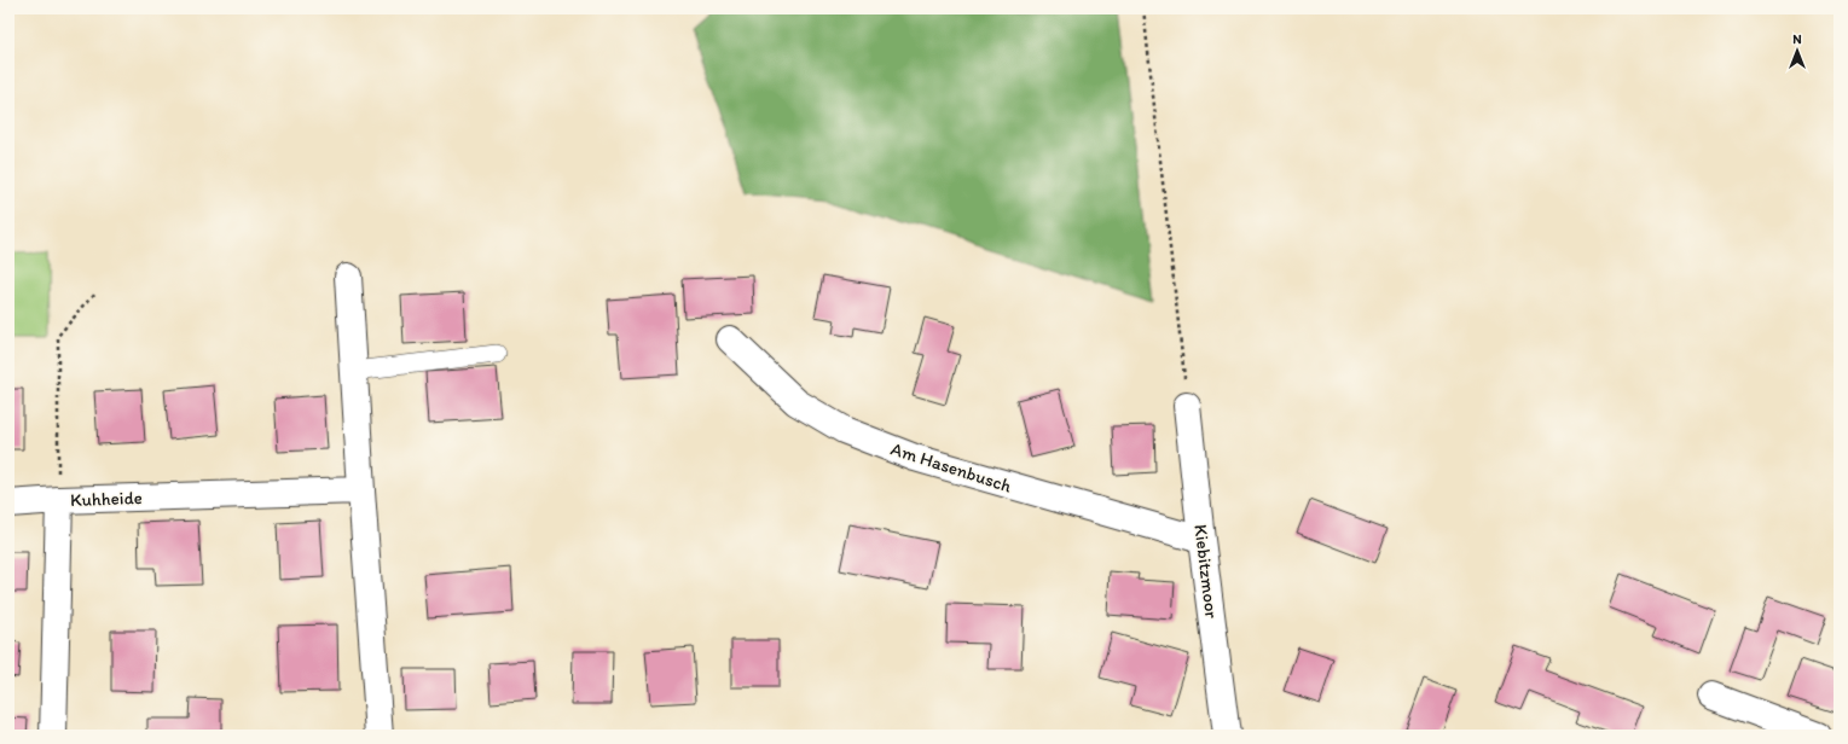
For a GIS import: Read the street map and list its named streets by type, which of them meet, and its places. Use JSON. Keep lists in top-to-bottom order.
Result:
{
  "streets": {
    "street": ["Am Hasenbusch", "Kuhheide", "Kiebitzmoor"]
  },
  "crossings": [
    ["Am Hasenbusch", "Kiebitzmoor"]
  ],
  "north": "top"
}
